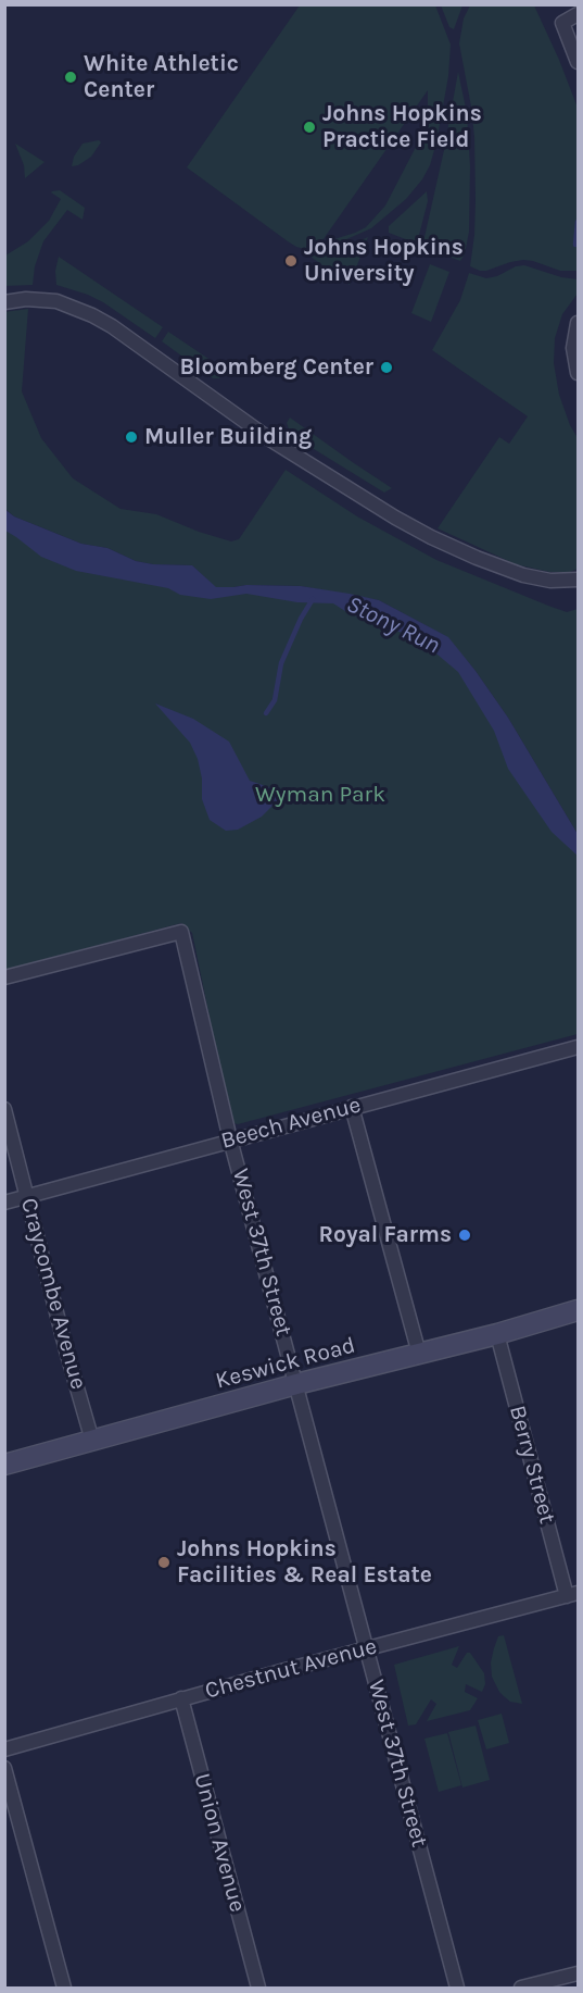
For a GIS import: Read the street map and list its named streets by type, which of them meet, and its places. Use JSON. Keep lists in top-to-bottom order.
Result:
{
  "streets": {
    "street": [
      "Beech Avenue",
      "West 37th Street",
      "Craycombe Avenue",
      "Keswick Road",
      "Berry Street",
      "Chestnut Avenue",
      "Union Avenue"
    ]
  },
  "crossings": [
    ["Beech Avenue", "West 37th Street"],
    ["Beech Avenue", "Craycombe Avenue"],
    ["West 37th Street", "Keswick Road"],
    ["West 37th Street", "Chestnut Avenue"],
    ["Craycombe Avenue", "Keswick Road"],
    ["Keswick Road", "Berry Street"],
    ["Berry Street", "Chestnut Avenue"],
    ["Chestnut Avenue", "Union Avenue"]
  ],
  "water": ["Stony Run"],
  "parks": ["Wyman Park"],
  "places": [
    "White Athletic Center",
    "Johns Hopkins Practice Field",
    "Johns Hopkins University",
    "Bloomberg Center",
    "Muller Building",
    "Royal Farms",
    "Johns Hopkins Facilities & Real Estate"
  ]
}
